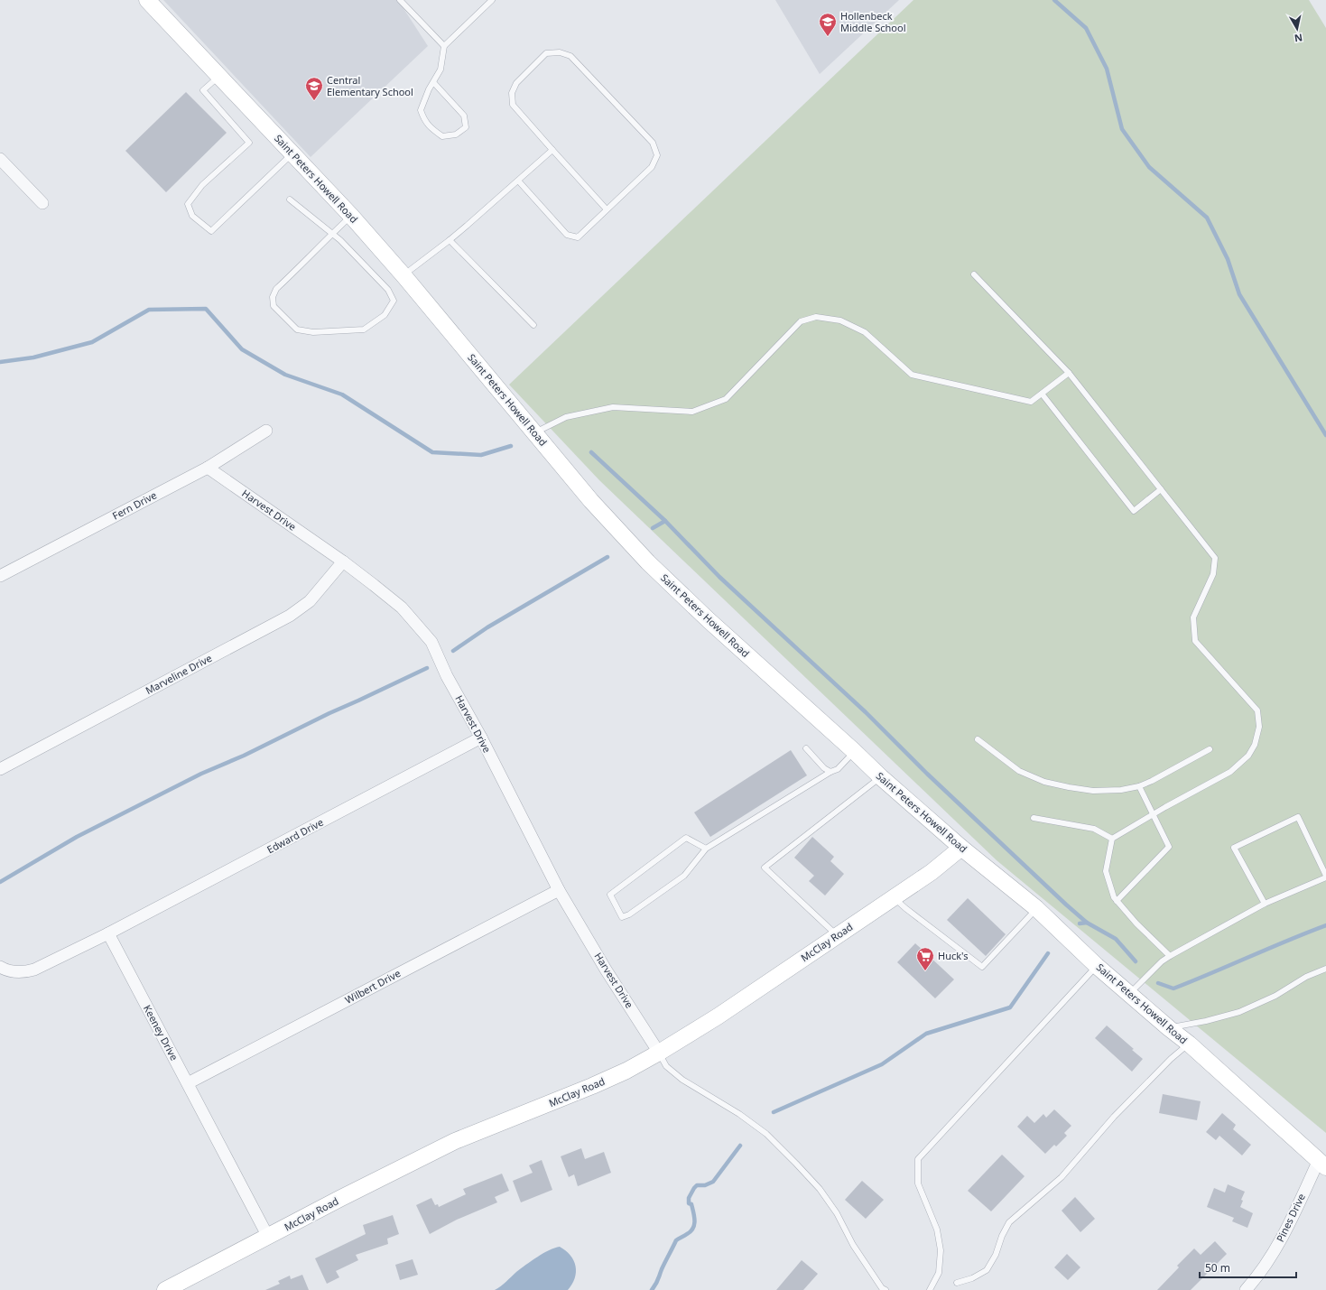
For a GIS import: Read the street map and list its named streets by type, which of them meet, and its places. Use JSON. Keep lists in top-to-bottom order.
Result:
{
  "streets": {
    "main road": ["Saint Peters Howell Road", "McClay Road"],
    "street": [
      "Fern Drive",
      "Harvest Drive",
      "Marveline Drive",
      "Edward Drive",
      "Wilbert Drive",
      "Keeney Drive",
      "Pines Drive"
    ]
  },
  "crossings": [
    ["Saint Peters Howell Road", "McClay Road"],
    ["Saint Peters Howell Road", "Pines Drive"],
    ["Fern Drive", "Harvest Drive"],
    ["Harvest Drive", "Marveline Drive"],
    ["Harvest Drive", "Edward Drive"],
    ["Harvest Drive", "McClay Road"],
    ["Harvest Drive", "Wilbert Drive"],
    ["Edward Drive", "Keeney Drive"],
    ["McClay Road", "Keeney Drive"],
    ["Wilbert Drive", "Keeney Drive"]
  ],
  "places": {
    "school or university": ["Hollenbeck Middle School", "Central Elementary School"],
    "supermarket": ["Huck's"]
  },
  "scale_bar": "50 m",
  "north": "bottom"
}
